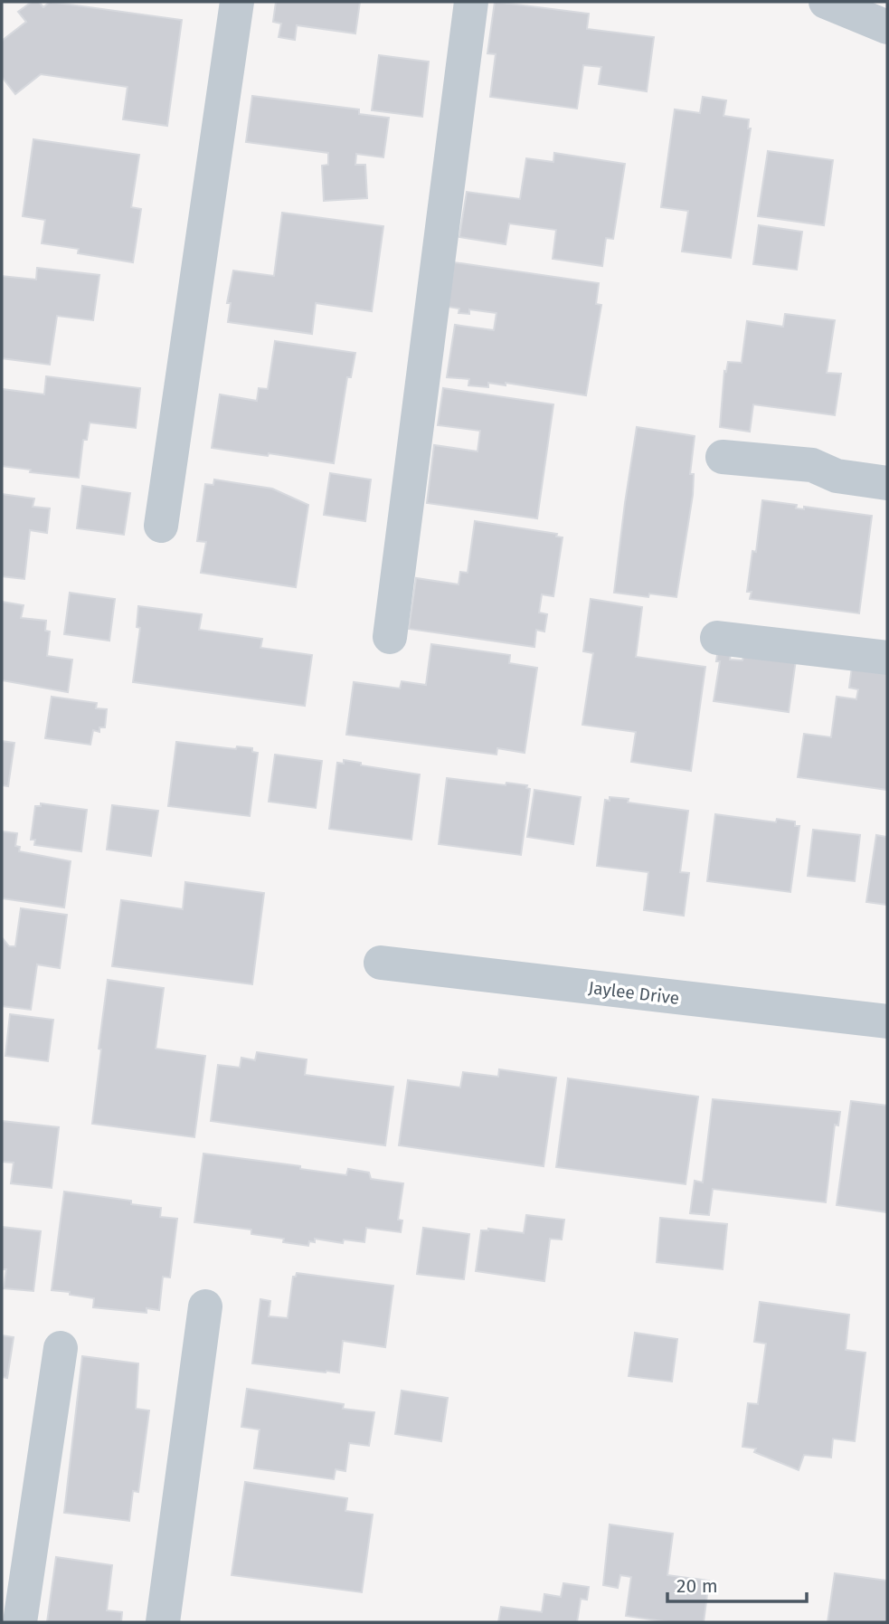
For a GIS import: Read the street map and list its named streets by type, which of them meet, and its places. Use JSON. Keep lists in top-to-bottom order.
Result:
{
  "streets": {
    "street": ["Jaylee Drive"]
  },
  "scale_bar": "20 m"
}
